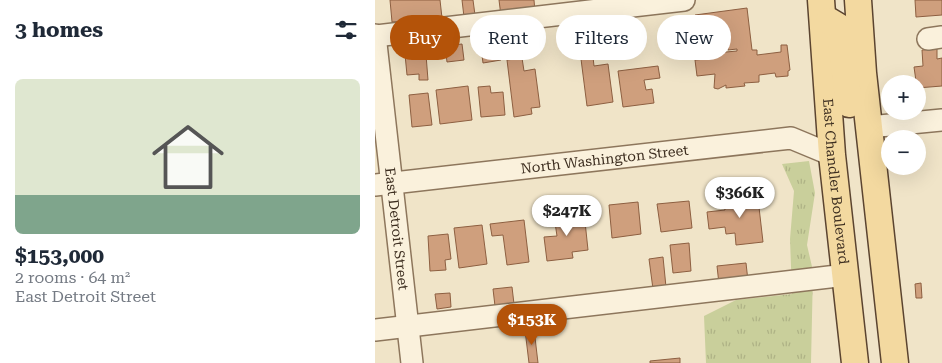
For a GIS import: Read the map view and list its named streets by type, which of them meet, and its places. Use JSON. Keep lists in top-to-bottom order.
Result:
{
  "streets": {
    "main road": ["East Chandler Boulevard"],
    "street": ["North Washington Street", "East Detroit Street"]
  },
  "crossings": [
    ["North Washington Street", "East Chandler Boulevard"],
    ["North Washington Street", "East Detroit Street"]
  ],
  "page": {
    "heading": "3 homes",
    "chip": [
      "Buy",
      "Rent",
      "Filters",
      "New"
    ],
    "list": [
      {
        "name": "$153,000",
        "note": "2 rooms · 64 m² · East Detroit Street"
      }
    ],
    "map_buttons": ["+", "−"],
    "price": ["$366K", "$247K", "$153K"]
  }
}
